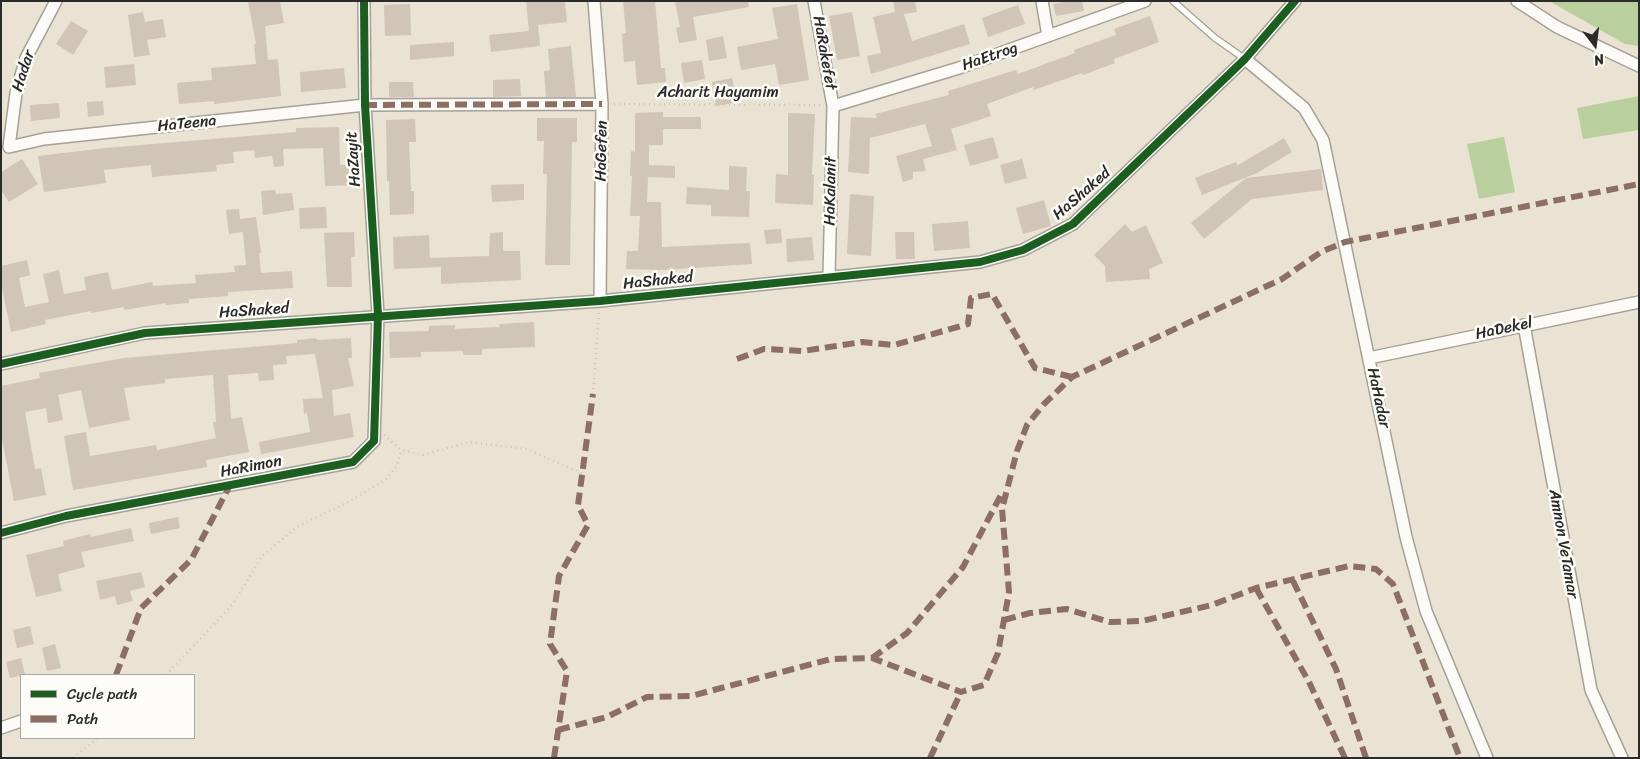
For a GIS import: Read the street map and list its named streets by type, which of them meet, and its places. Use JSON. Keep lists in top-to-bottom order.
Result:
{
  "streets": {
    "street": [
      "HaRakefet",
      "HaEtrog",
      "Hadar",
      "HaTeena",
      "HaGefen",
      "HaZayit",
      "HaKalanit",
      "HaShaked",
      "HaDekel",
      "HaHadar",
      "HaRimon",
      "Amnon VeTamar"
    ],
    "path": ["Acharit Hayamim"]
  },
  "crossings": [
    ["HaRakefet", "HaEtrog"],
    ["HaRakefet", "Acharit Hayamim"],
    ["HaRakefet", "HaKalanit"],
    ["HaEtrog", "Acharit Hayamim"],
    ["HaEtrog", "HaKalanit"],
    ["Hadar", "HaTeena"],
    ["Acharit Hayamim", "HaTeena"],
    ["Acharit Hayamim", "HaGefen"],
    ["Acharit Hayamim", "HaKalanit"],
    ["HaTeena", "HaGefen"],
    ["HaTeena", "HaZayit"],
    ["HaGefen", "HaShaked"],
    ["HaZayit", "HaShaked"],
    ["HaZayit", "HaRimon"],
    ["HaKalanit", "HaShaked"],
    ["HaShaked", "HaHadar"],
    ["HaShaked", "HaRimon"],
    ["HaDekel", "HaHadar"],
    ["HaDekel", "Amnon VeTamar"]
  ],
  "legend": ["Cycle path", "Path"],
  "north": "bottom"
}
